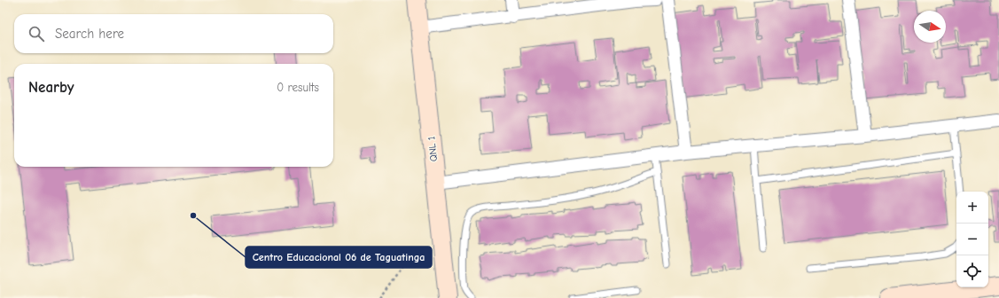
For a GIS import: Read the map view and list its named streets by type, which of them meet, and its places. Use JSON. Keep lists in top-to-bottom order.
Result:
{
  "streets": {
    "street": ["QNL 1"]
  },
  "places": ["Centro Educacional 06 de Taguatinga"],
  "north": "right",
  "page": {
    "search": "Search here",
    "heading": ["Nearby", "0 results"],
    "map_buttons": ["+", "−"]
  }
}
